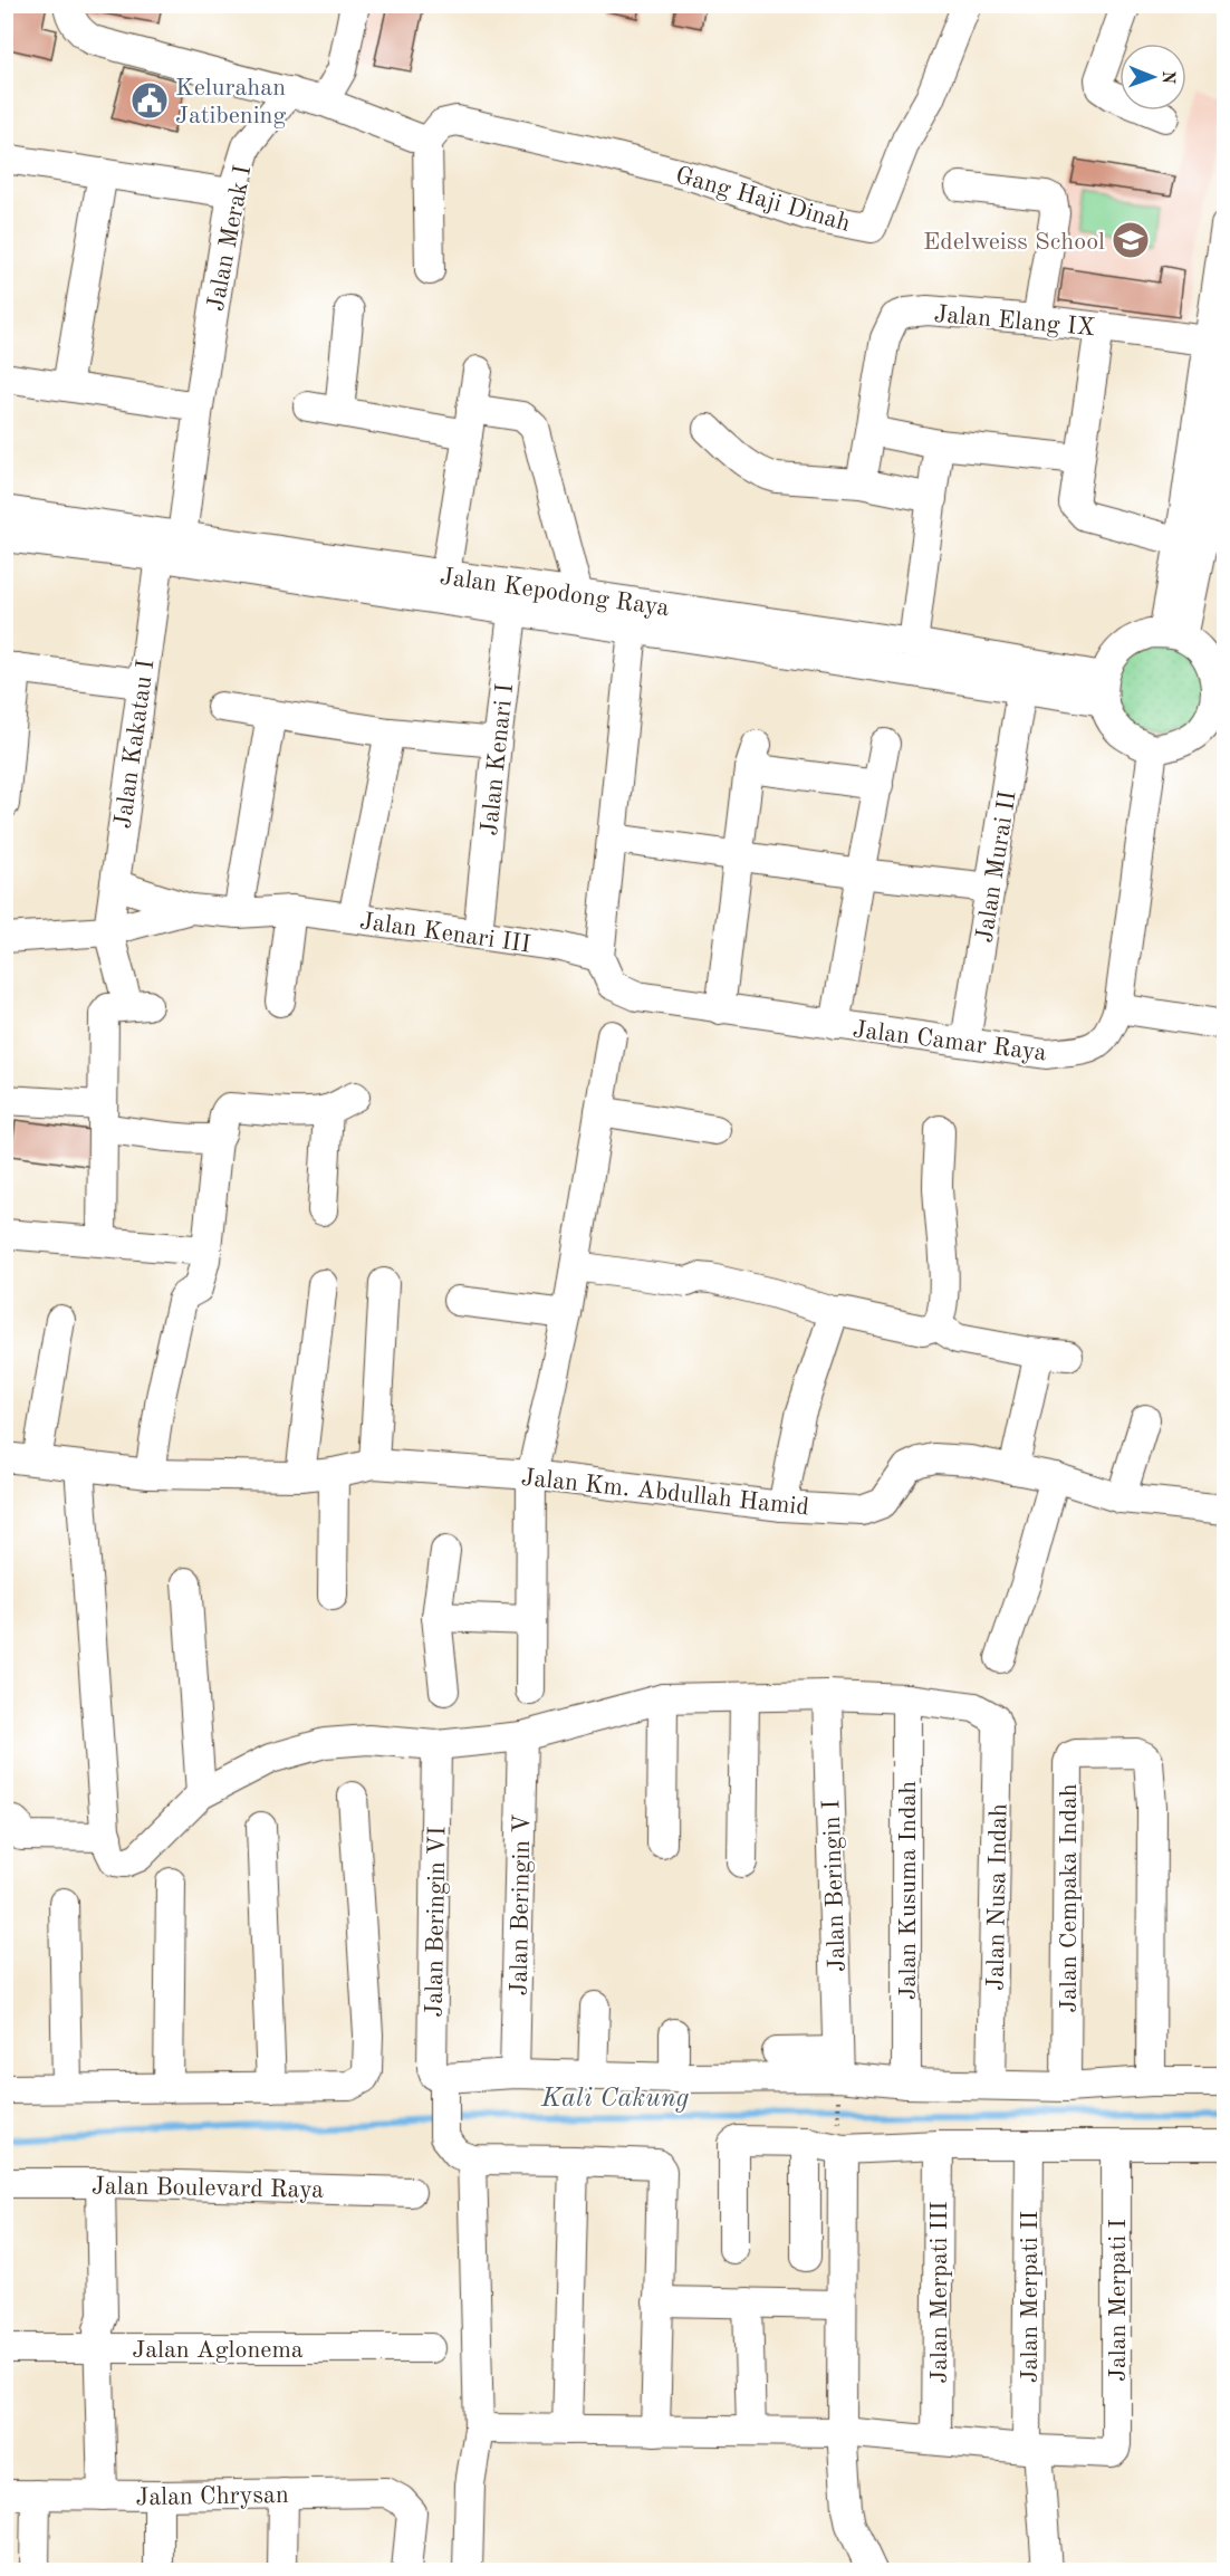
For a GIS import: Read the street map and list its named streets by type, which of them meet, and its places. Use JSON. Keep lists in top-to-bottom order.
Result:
{
  "streets": {
    "street": [
      "Gang Haji Dinah",
      "Jalan Merak I",
      "Jalan Elang IX",
      "Jalan Kepodong Raya",
      "Jalan Kakatau I",
      "Jalan Kenari I",
      "Jalan Murai II",
      "Jalan Kenari III",
      "Jalan Camar Raya",
      "Jalan Km. Abdullah Hamid",
      "Jalan Beringin I",
      "Jalan Kusuma Indah",
      "Jalan Nusa Indah",
      "Jalan Cempaka Indah",
      "Jalan Beringin V",
      "Jalan Beringin VI",
      "Jalan Boulevard Raya",
      "Jalan Merpati III",
      "Jalan Merpati II",
      "Jalan Merpati I",
      "Jalan Aglonema",
      "Jalan Chrysan"
    ]
  },
  "crossings": [
    ["Jalan Merak I", "Jalan Kepodong Raya"],
    ["Jalan Kepodong Raya", "Jalan Kakatau I"],
    ["Jalan Kepodong Raya", "Jalan Kenari I"],
    ["Jalan Kepodong Raya", "Jalan Murai II"],
    ["Jalan Kepodong Raya", "Jalan Camar Raya"],
    ["Jalan Kakatau I", "Jalan Kenari III"],
    ["Jalan Kenari I", "Jalan Kenari III"],
    ["Jalan Murai II", "Jalan Camar Raya"],
    ["Jalan Kenari III", "Jalan Camar Raya"],
    ["Jalan Kusuma Indah", "Jalan Nusa Indah"],
    ["Jalan Merpati II", "Jalan Merpati I"]
  ],
  "water": ["Kali Cakung"],
  "places": {
    "public building": ["Kelurahan Jatibening"],
    "school or university": ["Edelweiss School"]
  },
  "north": "right"
}
